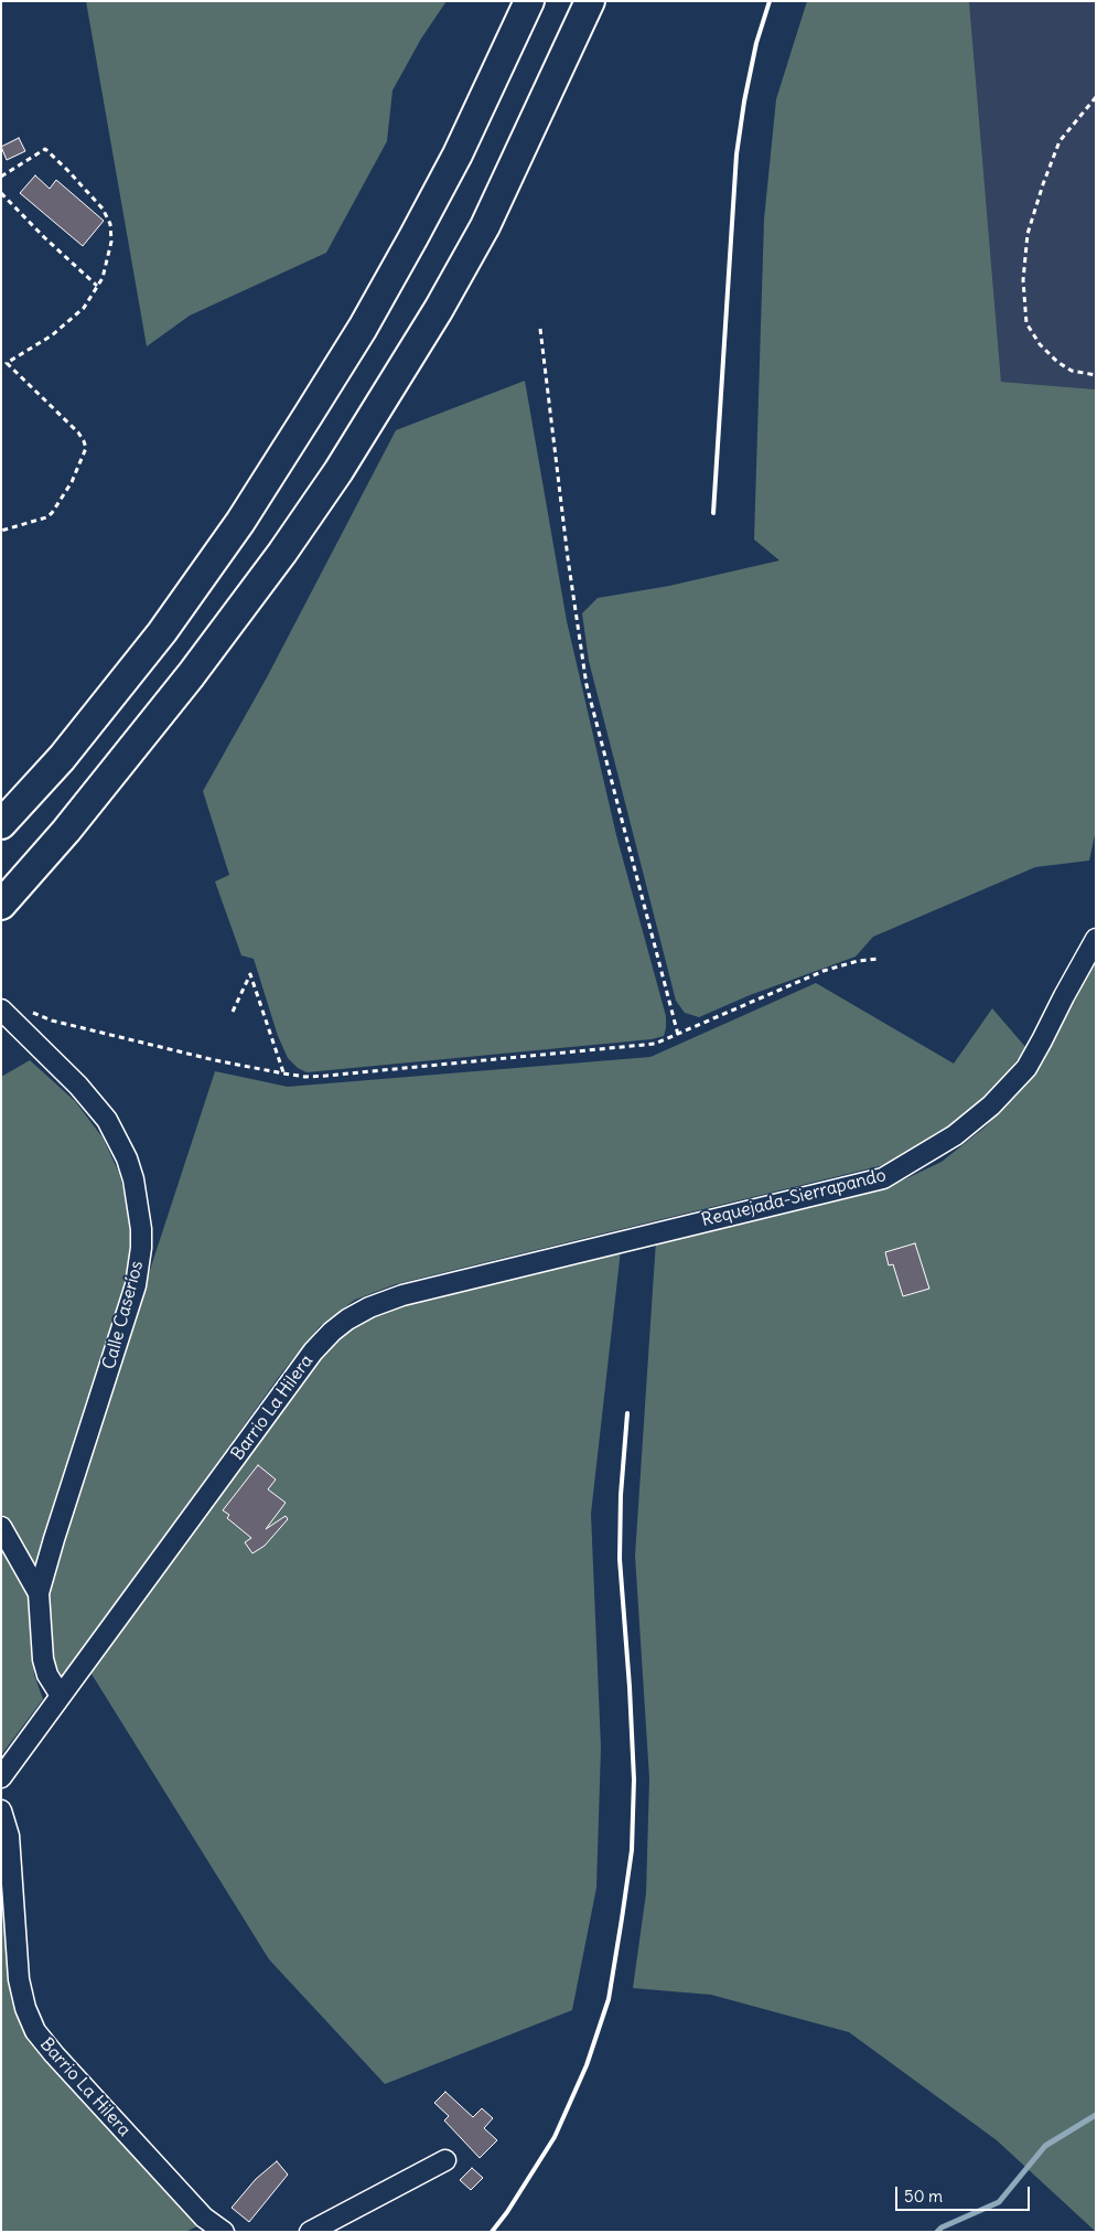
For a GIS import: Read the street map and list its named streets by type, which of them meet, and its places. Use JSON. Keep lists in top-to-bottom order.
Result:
{
  "streets": {
    "street": ["Requejada-Sierrapando", "Calle Caseríos", "Barrio La Hilera"]
  },
  "crossings": [
    ["Requejada-Sierrapando", "Barrio La Hilera"],
    ["Calle Caseríos", "Barrio La Hilera"]
  ],
  "scale_bar": "50 m"
}
